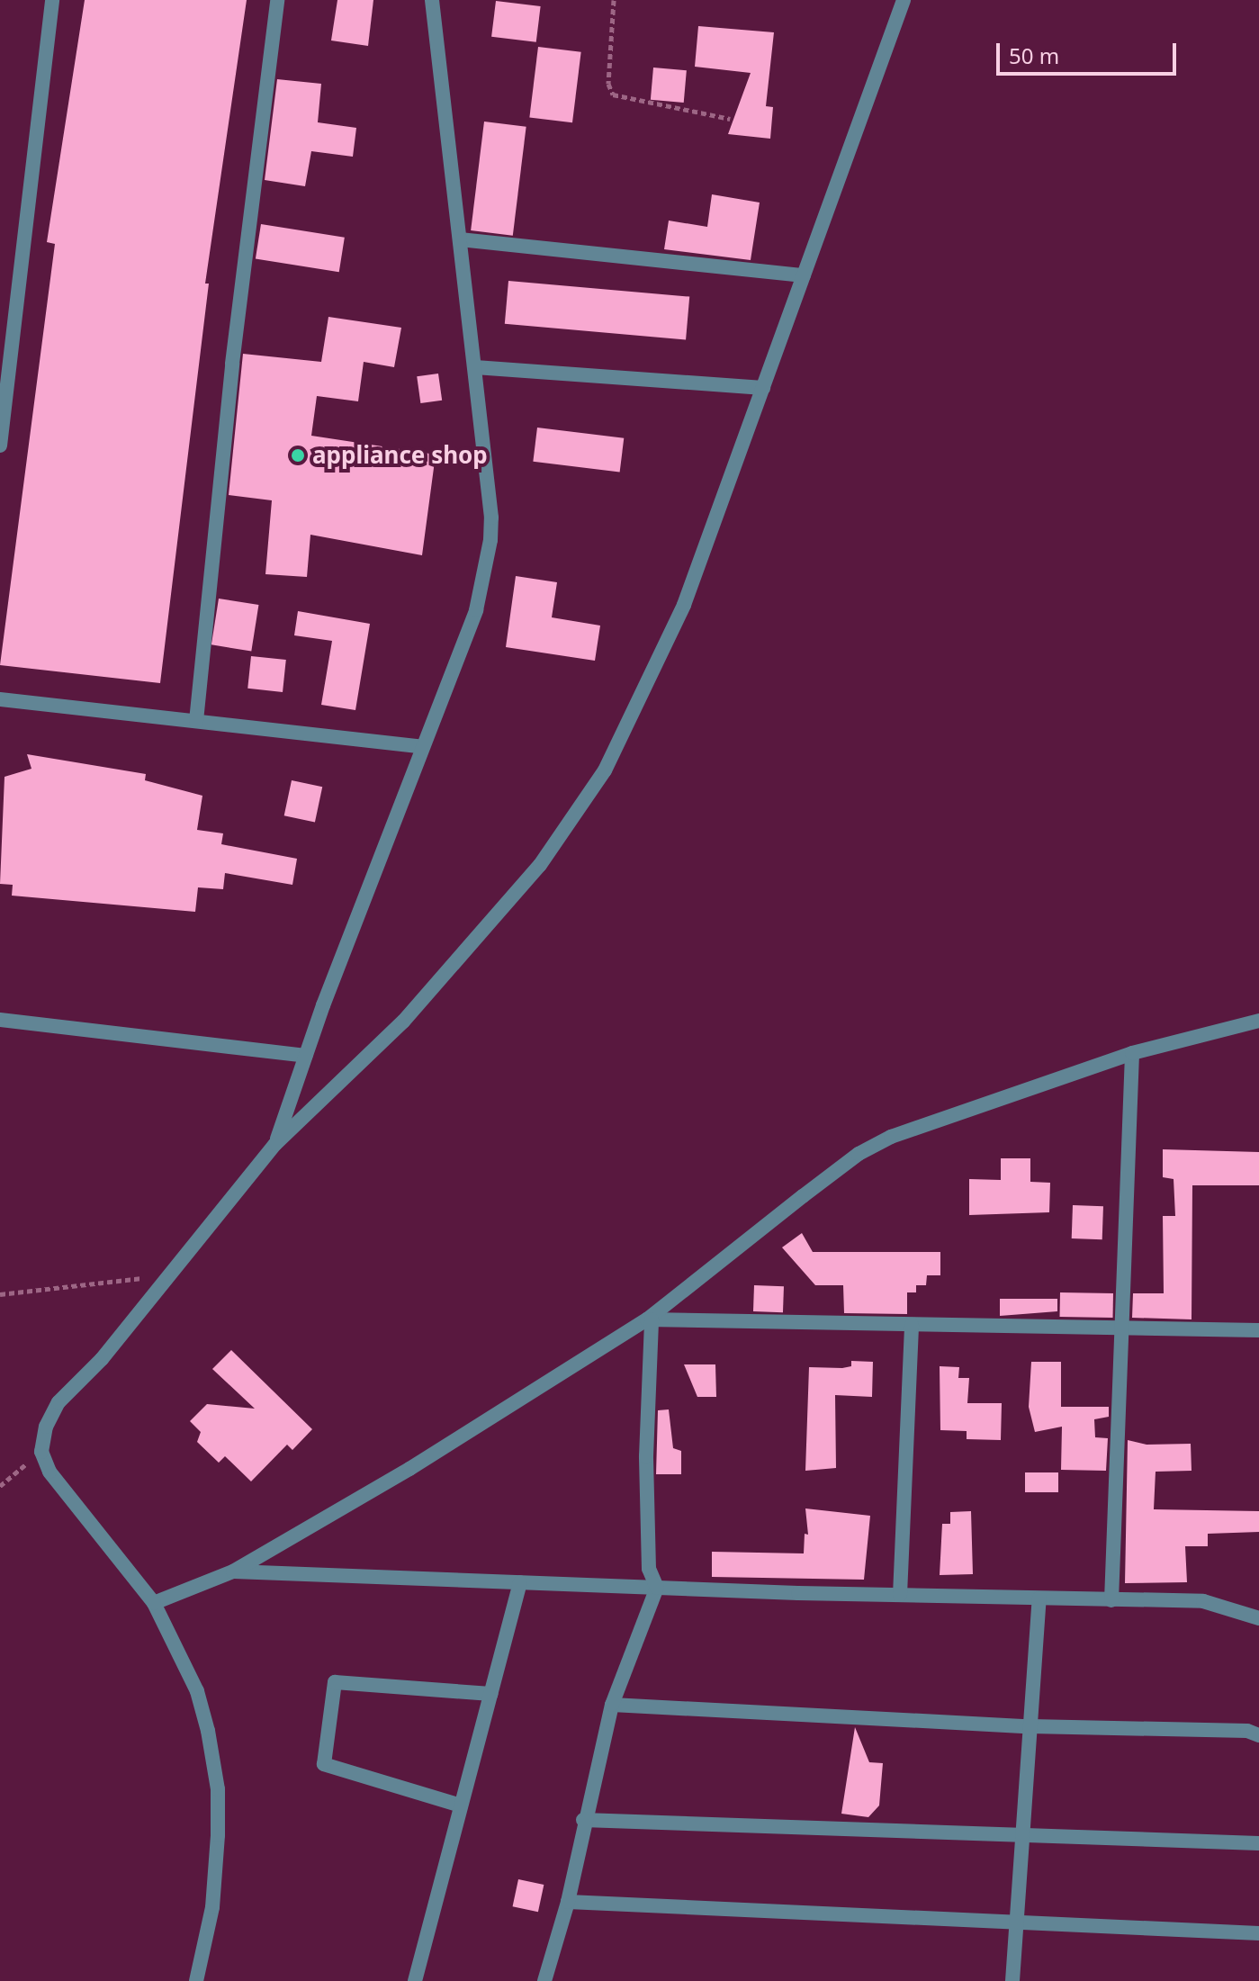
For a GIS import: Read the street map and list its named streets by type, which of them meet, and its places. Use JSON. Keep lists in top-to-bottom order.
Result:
{
  "places": ["appliance shop"],
  "scale_bar": "50 m"
}
